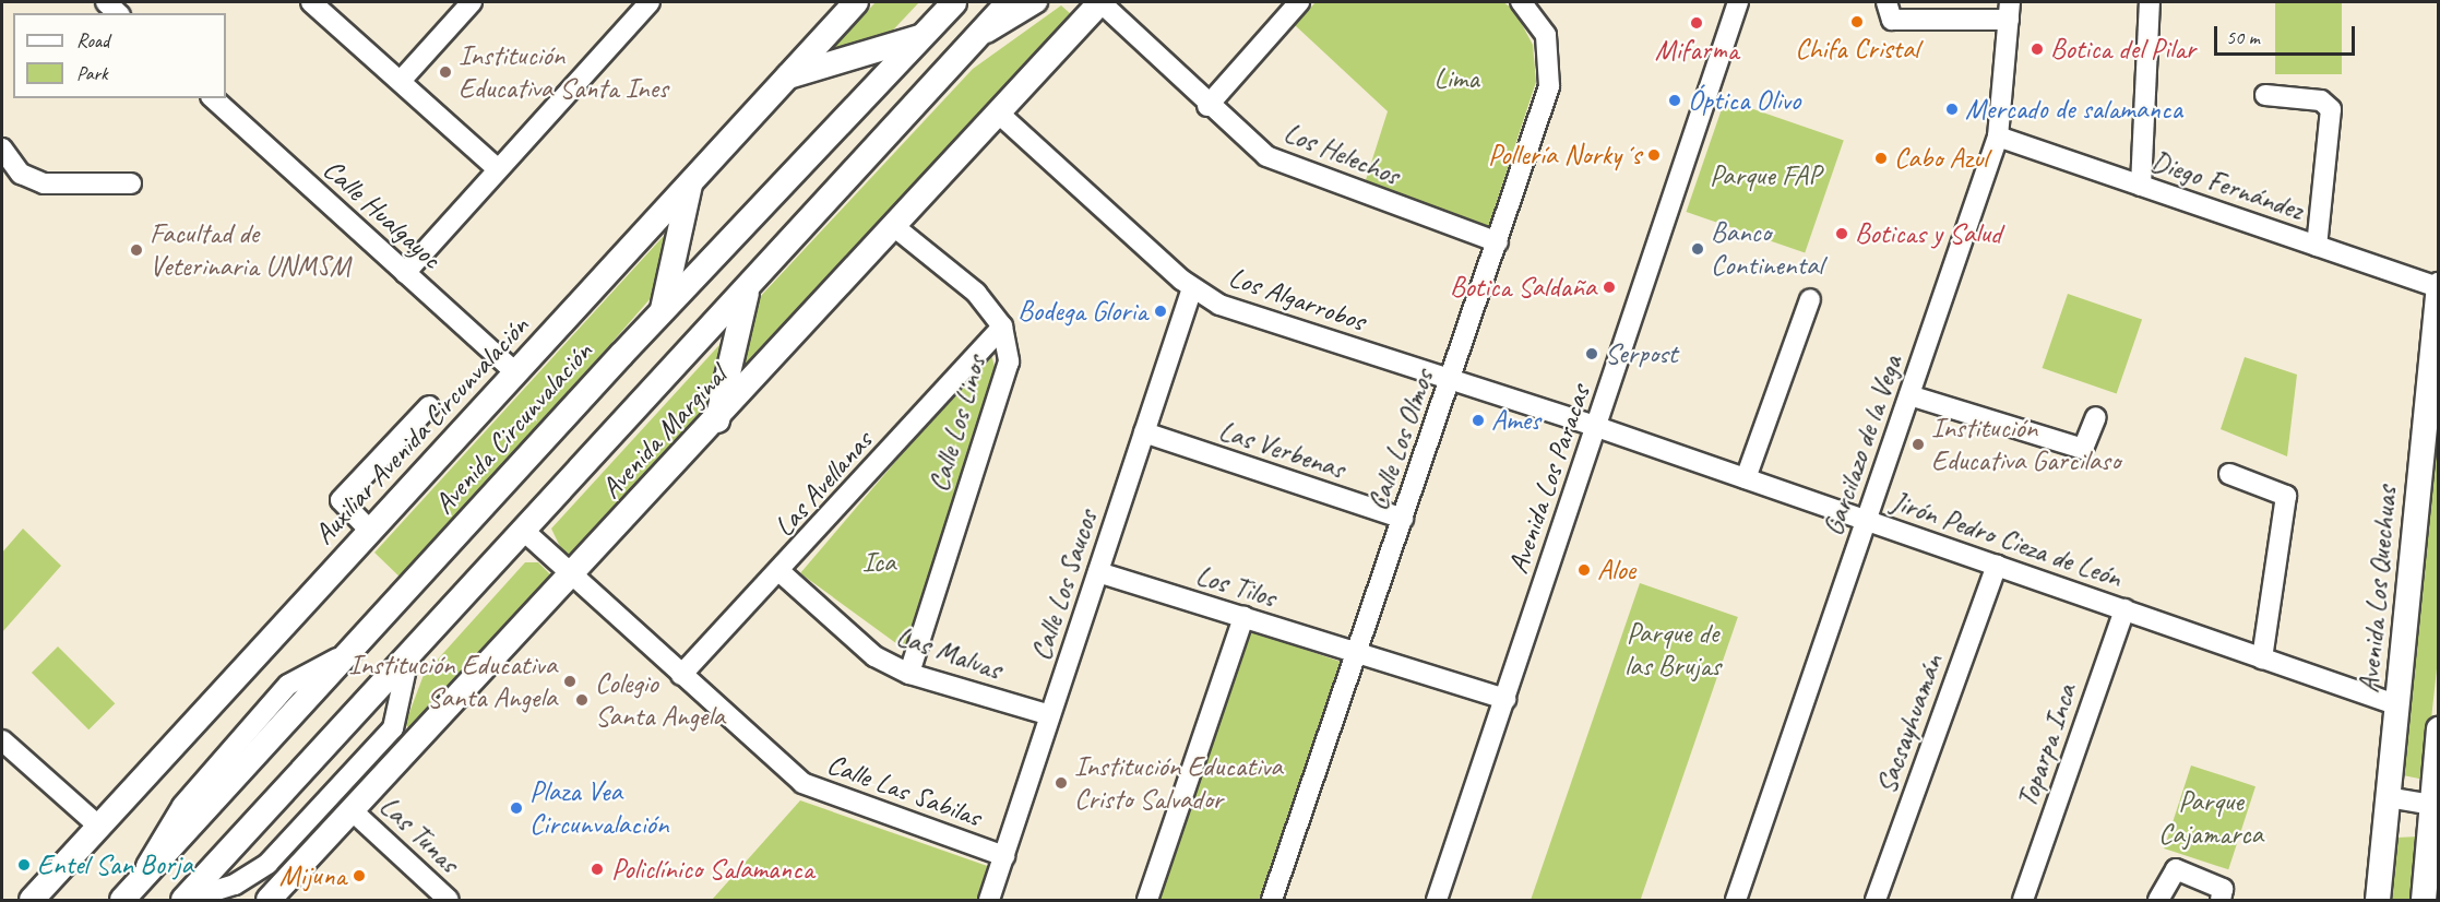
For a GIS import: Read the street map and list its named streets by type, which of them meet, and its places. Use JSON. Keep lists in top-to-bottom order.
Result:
{
  "streets": {
    "main road": [
      "Avenida Circunvalación",
      "Auxiliar Avenida Circunvalación",
      "Avenida Marginal",
      "Avenida Los Quechuas"
    ],
    "street": [
      "Los Helechos",
      "Diego Fernández",
      "Calle Hualgayoc",
      "Los Algarrobos",
      "Calle Los Linos",
      "Calle Los Olmos",
      "Garcilazo de la Vega",
      "Las Verbenas",
      "Avenida Los Paracas",
      "Las Avellanas",
      "Jirón Pedro Cieza de León",
      "Calle Los Saucos",
      "Los Tilos",
      "Las Malvas",
      "Sacsayhuamán",
      "Toparpa Inca",
      "Calle Las Sabilas",
      "Las Tunas"
    ]
  },
  "crossings": [
    ["Los Helechos", "Avenida Marginal"],
    ["Los Helechos", "Calle Los Olmos"],
    ["Diego Fernández", "Garcilazo de la Vega"],
    ["Diego Fernández", "Avenida Los Quechuas"],
    ["Calle Hualgayoc", "Auxiliar Avenida Circunvalación"],
    ["Los Algarrobos", "Avenida Marginal"],
    ["Los Algarrobos", "Calle Los Olmos"],
    ["Los Algarrobos", "Avenida Los Paracas"],
    ["Los Algarrobos", "Jirón Pedro Cieza de León"],
    ["Los Algarrobos", "Calle Los Saucos"],
    ["Calle Los Linos", "Avenida Marginal"],
    ["Calle Los Linos", "Las Avellanas"],
    ["Calle Los Linos", "Las Malvas"],
    ["Avenida Marginal", "Calle Las Sabilas"],
    ["Avenida Marginal", "Las Tunas"],
    ["Calle Los Olmos", "Las Verbenas"],
    ["Calle Los Olmos", "Los Tilos"],
    ["Garcilazo de la Vega", "Jirón Pedro Cieza de León"],
    ["Las Verbenas", "Calle Los Saucos"],
    ["Avenida Los Paracas", "Jirón Pedro Cieza de León"],
    ["Avenida Los Paracas", "Los Tilos"],
    ["Las Avellanas", "Las Malvas"],
    ["Las Avellanas", "Calle Las Sabilas"],
    ["Jirón Pedro Cieza de León", "Avenida Los Quechuas"],
    ["Jirón Pedro Cieza de León", "Sacsayhuamán"],
    ["Jirón Pedro Cieza de León", "Toparpa Inca"],
    ["Calle Los Saucos", "Los Tilos"],
    ["Calle Los Saucos", "Las Malvas"],
    ["Calle Los Saucos", "Calle Las Sabilas"]
  ],
  "parks": [
    "Lima",
    "Parque FAP",
    "Ica",
    "Parque de las Brujas",
    "Parque Cajamarca"
  ],
  "places": [
    "Chifa Cristal",
    "Mifarma",
    "Botica del Pilar",
    "Institución Educativa Santa Ines",
    "Óptica Olivo",
    "Mercado de salamanca",
    "Pollería Norky´s",
    "Cabo Azul",
    "Boticas y Salud",
    "Banco Continental",
    "Facultad de Veterinaria UNMSM",
    "Botica Saldaña",
    "Bodega Gloria",
    "Serpost",
    "Ames",
    "Institución Educativa Garcilaso",
    "Aloe",
    "Institución Educativa Santa Angela",
    "Colegio Santa Angela",
    "Institución Educativa Cristo Salvador",
    "Plaza Vea Circunvalación",
    "Entel San Borja",
    "Policlínico Salamanca",
    "Mijuna"
  ],
  "legend": ["Road", "Park"],
  "scale_bar": "50 m"
}
